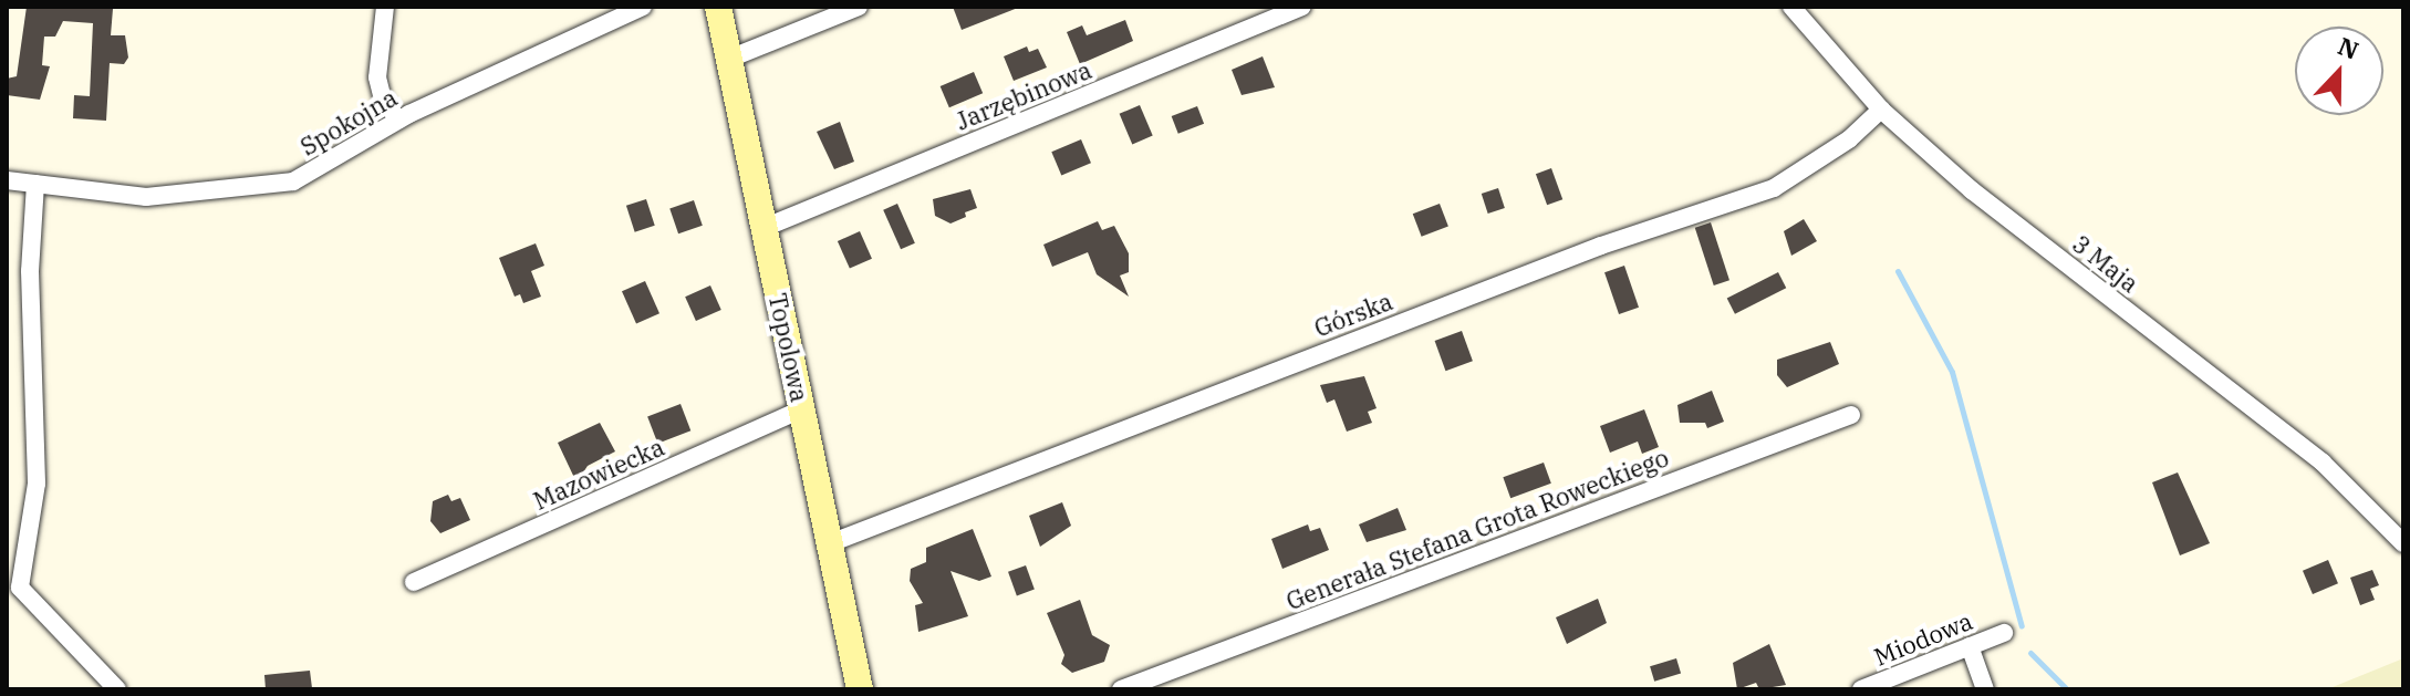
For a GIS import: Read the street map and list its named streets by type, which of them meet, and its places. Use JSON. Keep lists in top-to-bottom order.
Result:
{
  "streets": {
    "street": [
      "Jarzębinowa",
      "Spokojna",
      "3 Maja",
      "Górska",
      "Topolowa",
      "Mazowiecka",
      "Generała Stefana Grota Roweckiego",
      "Miodowa"
    ]
  },
  "crossings": [
    ["Jarzębinowa", "Topolowa"],
    ["3 Maja", "Górska"],
    ["Górska", "Topolowa"],
    ["Topolowa", "Mazowiecka"]
  ],
  "north": "top"
}
